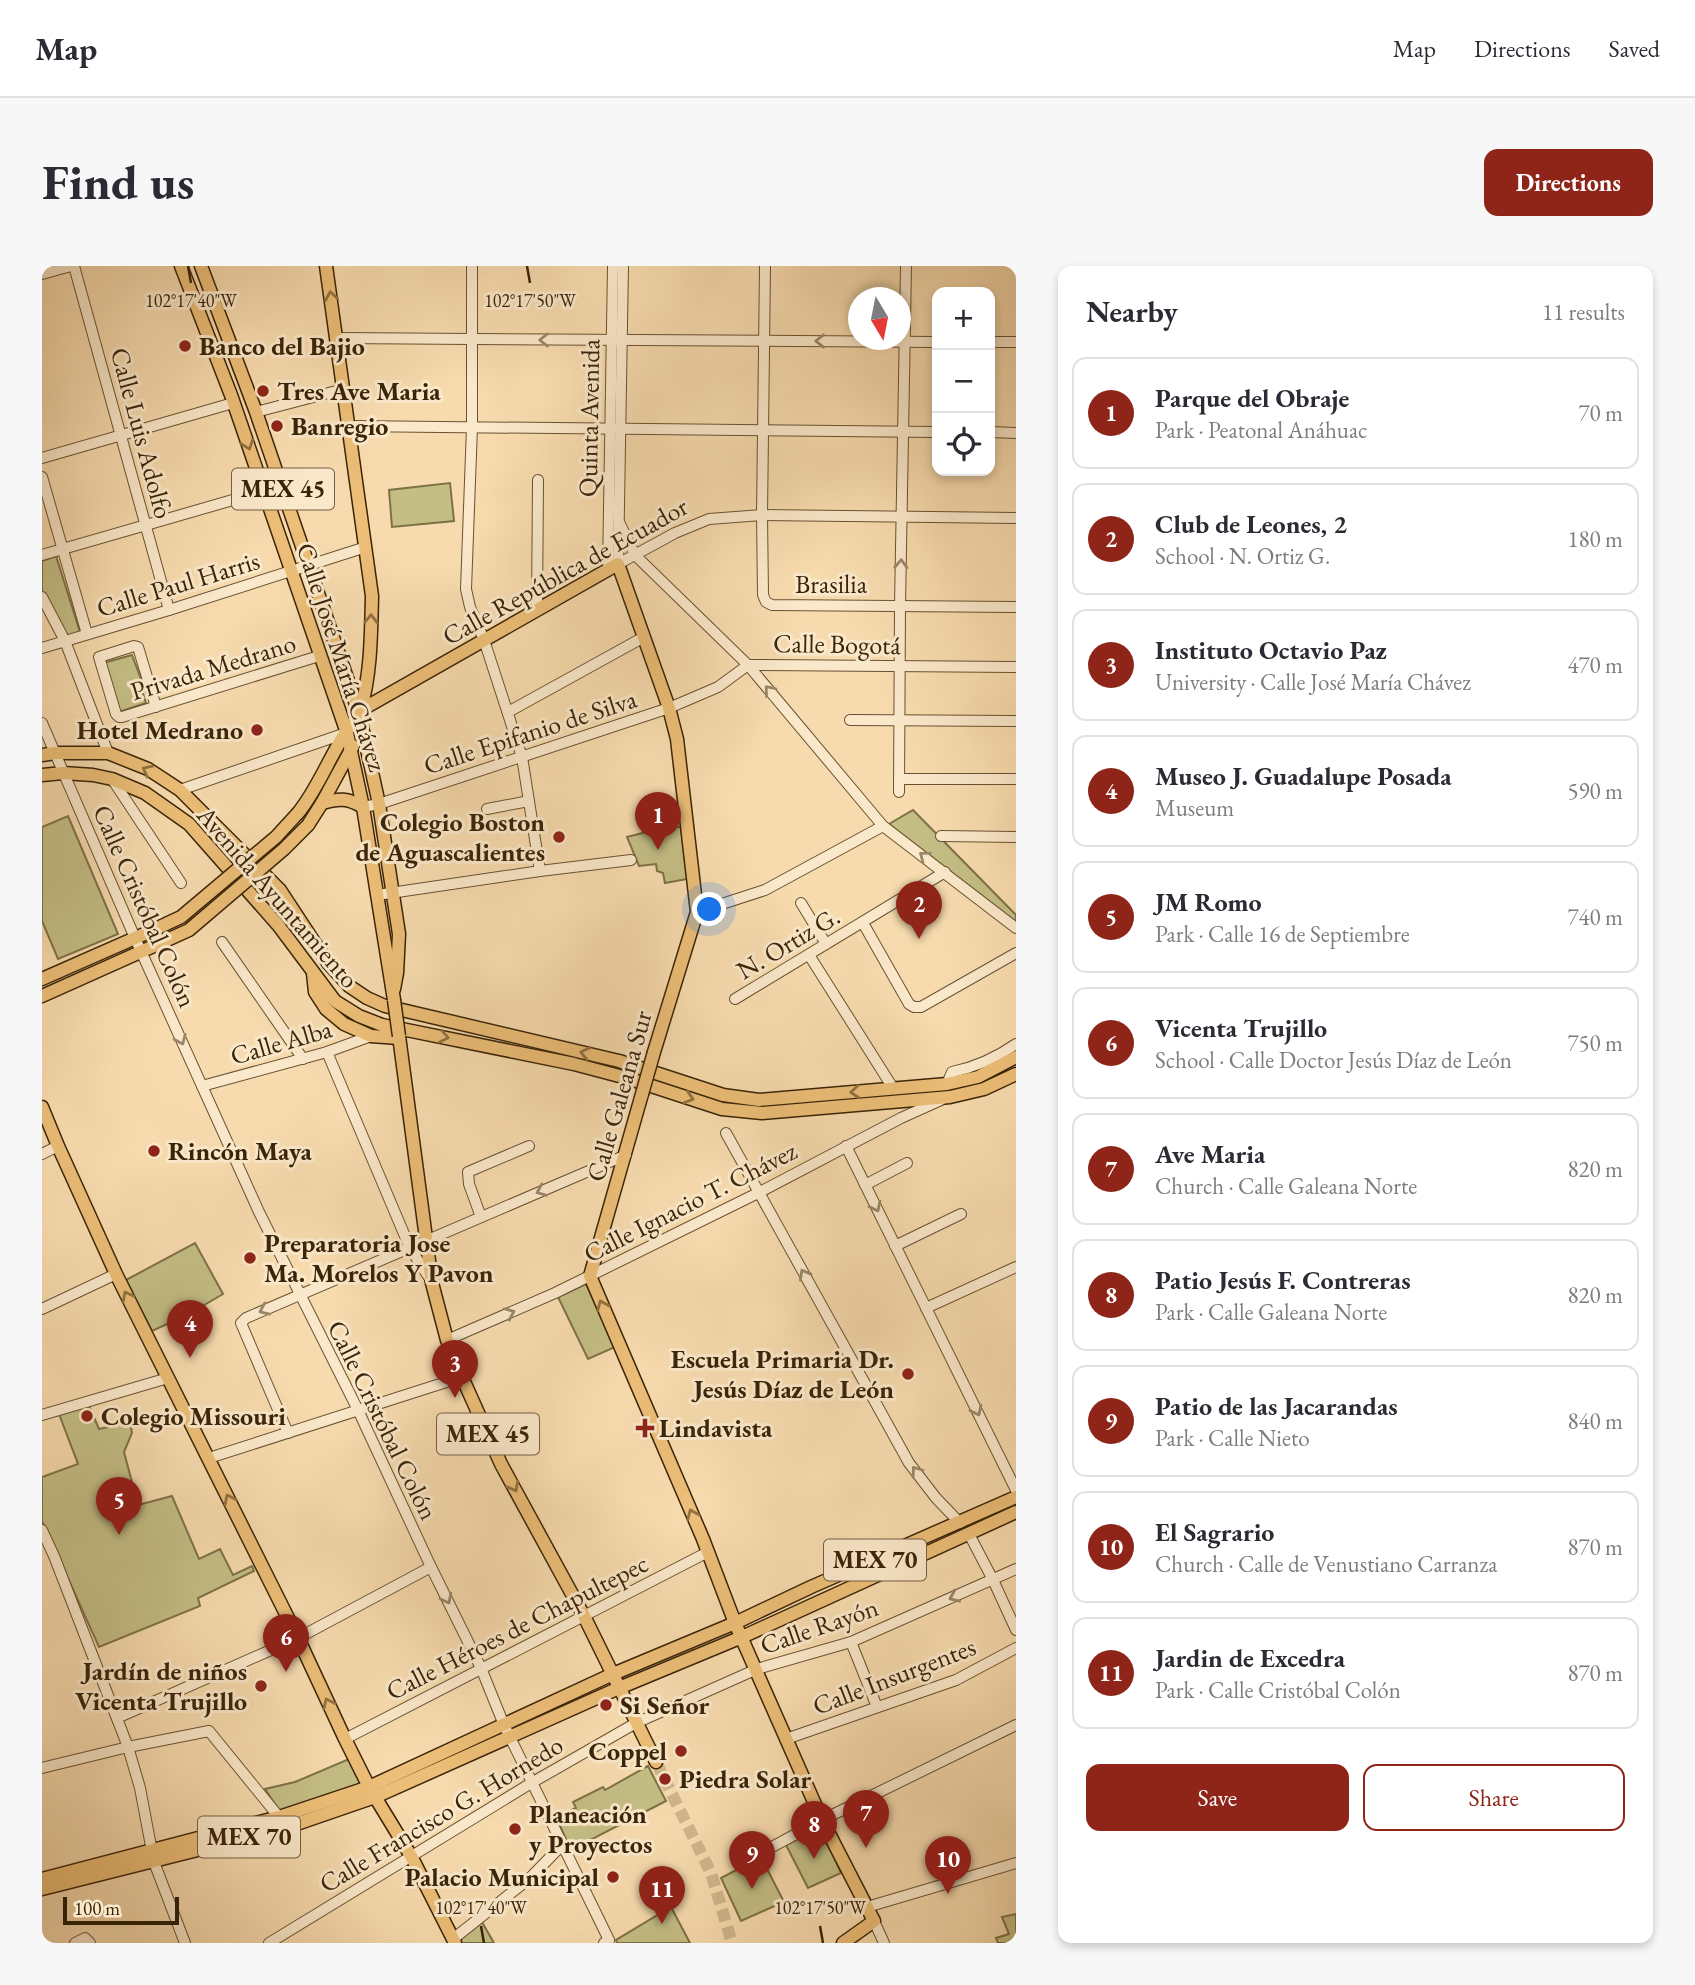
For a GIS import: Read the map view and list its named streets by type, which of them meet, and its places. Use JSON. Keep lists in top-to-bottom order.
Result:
{
  "streets": {
    "main road": [
      "MEX 45",
      "Calle República de Ecuador",
      "Calle José María Chávez",
      "Avenida Ayuntamiento",
      "Calle Galeana Sur",
      "MEX 70"
    ],
    "street": [
      "Quinta Avenida",
      "Calle Luis Adolfo",
      "Calle Paul Harris",
      "Brasilia",
      "Calle Bogotá",
      "Privada Medrano",
      "Calle Epifanio de Silva",
      "Calle Cristóbal Colón",
      "N. Ortiz G.",
      "Calle Alba",
      "Calle Ignacio T. Chávez",
      "Calle Rayón",
      "Calle Héroes de Chapultepec",
      "Calle Insurgentes",
      "Calle Francisco G. Hornedo"
    ]
  },
  "crossings": [
    ["Quinta Avenida", "Calle República de Ecuador"],
    ["Quinta Avenida", "Calle Galeana Sur"],
    ["Calle Luis Adolfo", "Calle Paul Harris"],
    ["MEX 45", "Calle José María Chávez"],
    ["MEX 45", "MEX 70"],
    ["Calle República de Ecuador", "Brasilia"],
    ["Calle República de Ecuador", "Calle José María Chávez"],
    ["Calle República de Ecuador", "Calle Galeana Sur"],
    ["Calle Paul Harris", "Calle José María Chávez"],
    ["Calle Bogotá", "Calle Epifanio de Silva"],
    ["Calle Bogotá", "Calle Galeana Sur"],
    ["Calle José María Chávez", "Privada Medrano"],
    ["Calle José María Chávez", "Calle Epifanio de Silva"],
    ["Calle José María Chávez", "Calle Ignacio T. Chávez"],
    ["Calle José María Chávez", "MEX 70"],
    ["Calle José María Chávez", "Calle Héroes de Chapultepec"],
    ["Calle Epifanio de Silva", "Calle Galeana Sur"],
    ["Avenida Ayuntamiento", "Calle Cristóbal Colón"],
    ["Avenida Ayuntamiento", "Calle Ignacio T. Chávez"],
    ["Calle Cristóbal Colón", "Calle Alba"],
    ["Calle Cristóbal Colón", "MEX 70"],
    ["Calle Cristóbal Colón", "Calle Héroes de Chapultepec"],
    ["Calle Cristóbal Colón", "Calle Francisco G. Hornedo"],
    ["Calle Galeana Sur", "Calle Ignacio T. Chávez"],
    ["Calle Rayón", "Calle Francisco G. Hornedo"]
  ],
  "one_way": ["Calle Rayón"],
  "places": {
    "other": [
      "Banco del Bajio",
      "Tres Ave Maria",
      "Banregio",
      "Hotel Medrano",
      "Colegio Boston de Aguascalientes",
      "Rincón Maya",
      "Preparatoria Jose Ma. Morelos Y Pavon",
      "Escuela Primaria Dr. Jesús Díaz de León",
      "Colegio Missouri",
      "Jardín de niños Vicenta Trujillo",
      "Si Señor",
      "Coppel",
      "Piedra Solar",
      "Planeación y Proyectos",
      "Palacio Municipal"
    ],
    "health": ["Lindavista"]
  },
  "scale_bar": "100 m",
  "north": "bottom",
  "page": {
    "header": "Map",
    "nav": ["Map", "Directions", "Saved"],
    "buttons": [
      "Directions",
      ["Save", "Share"]
    ],
    "title": "Find us",
    "heading": ["Nearby", "11 results"],
    "map_buttons": ["+", "−"],
    "list": [
      {
        "mark": "1",
        "name": "Parque del Obraje",
        "note": "Park · Peatonal Anáhuac",
        "value": "70 m"
      },
      {
        "mark": "2",
        "name": "Club de Leones, 2",
        "note": "School · N. Ortiz G.",
        "value": "180 m"
      },
      {
        "mark": "3",
        "name": "Instituto Octavio Paz",
        "note": "University · Calle José María Chávez",
        "value": "470 m"
      },
      {
        "mark": "4",
        "name": "Museo J. Guadalupe Posada",
        "note": "Museum",
        "value": "590 m"
      },
      {
        "mark": "5",
        "name": "JM Romo",
        "note": "Park · Calle 16 de Septiembre",
        "value": "740 m"
      },
      {
        "mark": "6",
        "name": "Vicenta Trujillo",
        "note": "School · Calle Doctor Jesús Díaz de León",
        "value": "750 m"
      },
      {
        "mark": "7",
        "name": "Ave Maria",
        "note": "Church · Calle Galeana Norte",
        "value": "820 m"
      },
      {
        "mark": "8",
        "name": "Patio Jesús F. Contreras",
        "note": "Park · Calle Galeana Norte",
        "value": "820 m"
      },
      {
        "mark": "9",
        "name": "Patio de las Jacarandas",
        "note": "Park · Calle Nieto",
        "value": "840 m"
      },
      {
        "mark": "10",
        "name": "El Sagrario",
        "note": "Church · Calle de Venustiano Carranza",
        "value": "870 m"
      },
      {
        "mark": "11",
        "name": "Jardin de Excedra",
        "note": "Park · Calle Cristóbal Colón",
        "value": "870 m"
      }
    ],
    "pins": [
      "1",
      "2",
      "4",
      "3",
      "5",
      "6",
      "7",
      "8",
      "9",
      "10",
      "11"
    ],
    "scale": "100 m"
  },
  "coordinates": ["102°17'40\"W", "102°17'50\"W"]
}
